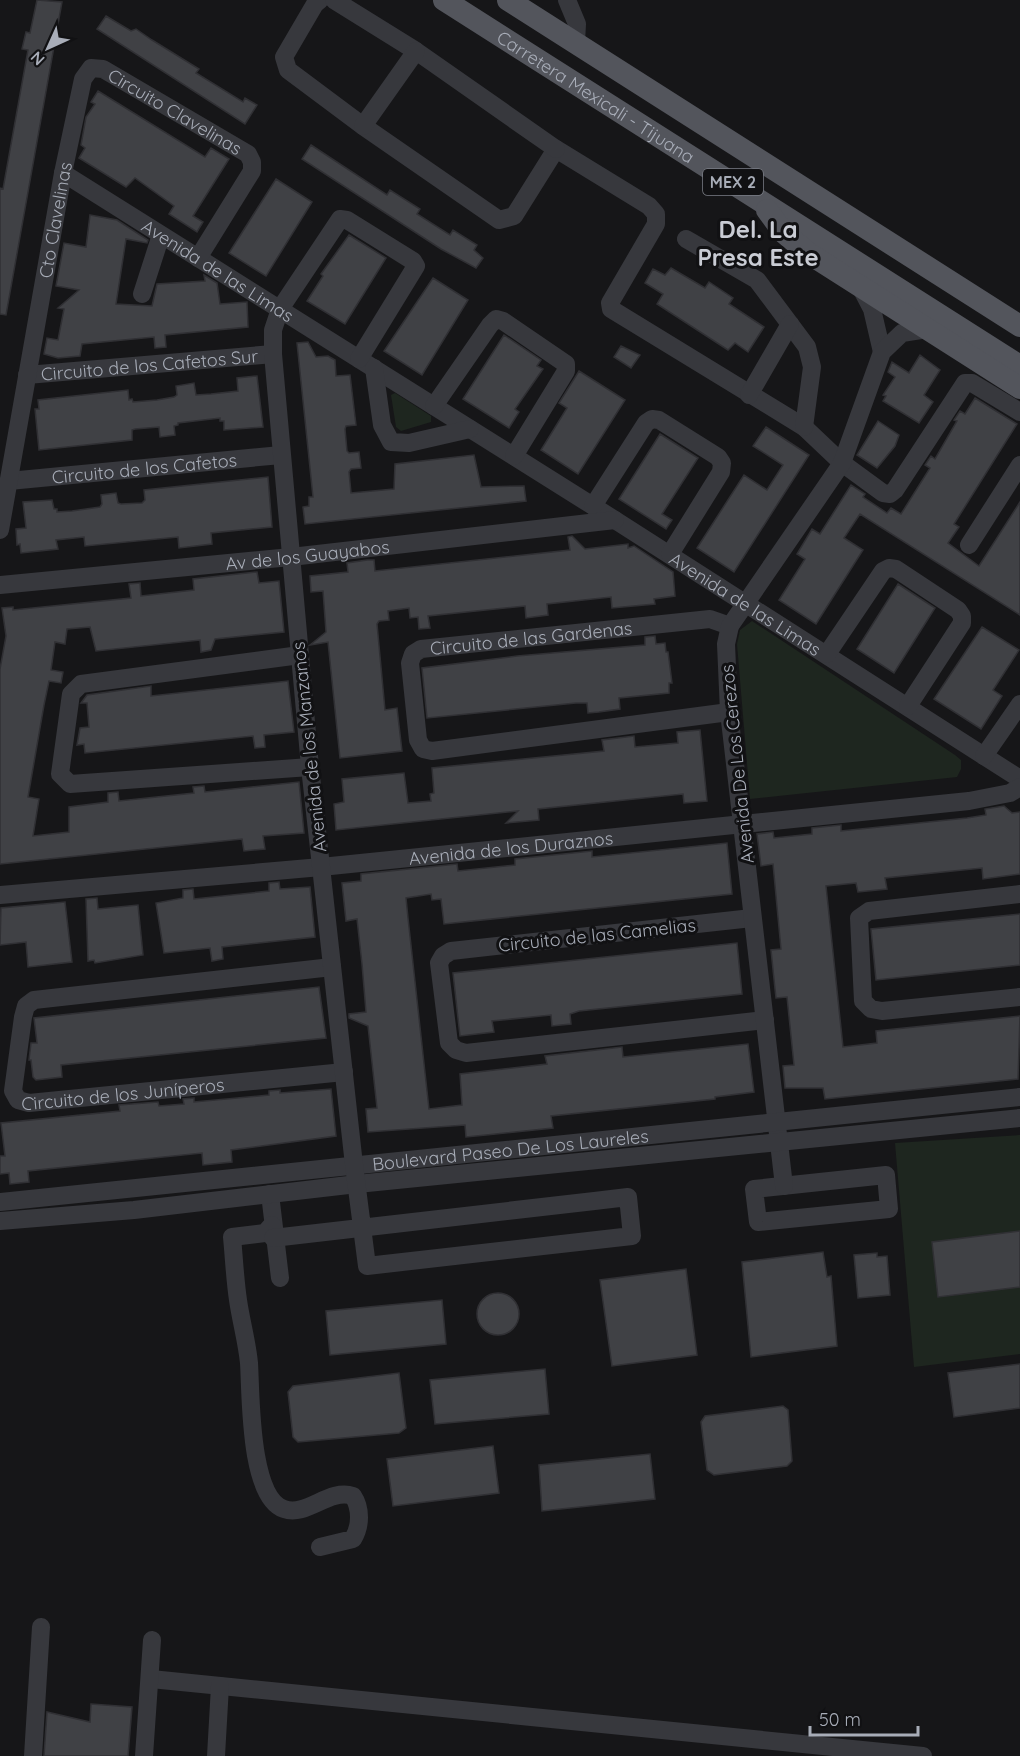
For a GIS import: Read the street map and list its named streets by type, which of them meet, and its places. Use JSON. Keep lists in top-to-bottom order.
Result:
{
  "streets": {
    "main road": ["Carretera Mexicali - Tijuana", "MEX 2"],
    "street": [
      "Circuito Clavelinas",
      "Cto Clavelinas",
      "Avenida de las Limas",
      "Circuito de los Cafetos Sur",
      "Circuito de los Cafetos",
      "Av de los Guayabos",
      "Circuito de las Gardenas",
      "Avenida de los Manzanos",
      "Avenida De Los Cerezos",
      "Avenida de los Duraznos",
      "Circuito de las Camelias",
      "Circuito de los Juníperos",
      "Boulevard Paseo De Los Laureles"
    ]
  },
  "crossings": [
    ["Circuito Clavelinas", "Cto Clavelinas"],
    ["Circuito Clavelinas", "Avenida de las Limas"],
    ["Cto Clavelinas", "Avenida de las Limas"],
    ["Cto Clavelinas", "Circuito de los Cafetos Sur"],
    ["Cto Clavelinas", "Circuito de los Cafetos"],
    ["Avenida de las Limas", "Av de los Guayabos"],
    ["Avenida de las Limas", "Avenida de los Manzanos"],
    ["Avenida de las Limas", "Avenida De Los Cerezos"],
    ["Circuito de los Cafetos Sur", "Avenida de los Manzanos"],
    ["Circuito de los Cafetos", "Avenida de los Manzanos"],
    ["Av de los Guayabos", "Avenida de los Manzanos"],
    ["Circuito de las Gardenas", "Avenida De Los Cerezos"],
    ["Avenida de los Manzanos", "Avenida de los Duraznos"],
    ["Avenida de los Manzanos", "Circuito de los Juníperos"],
    ["Avenida de los Manzanos", "Boulevard Paseo De Los Laureles"],
    ["Avenida De Los Cerezos", "Avenida de los Duraznos"],
    ["Avenida De Los Cerezos", "Circuito de las Camelias"],
    ["Avenida De Los Cerezos", "Boulevard Paseo De Los Laureles"]
  ],
  "districts": ["Del. La Presa Este"],
  "scale_bar": "50 m",
  "north": "bottom left"
}
